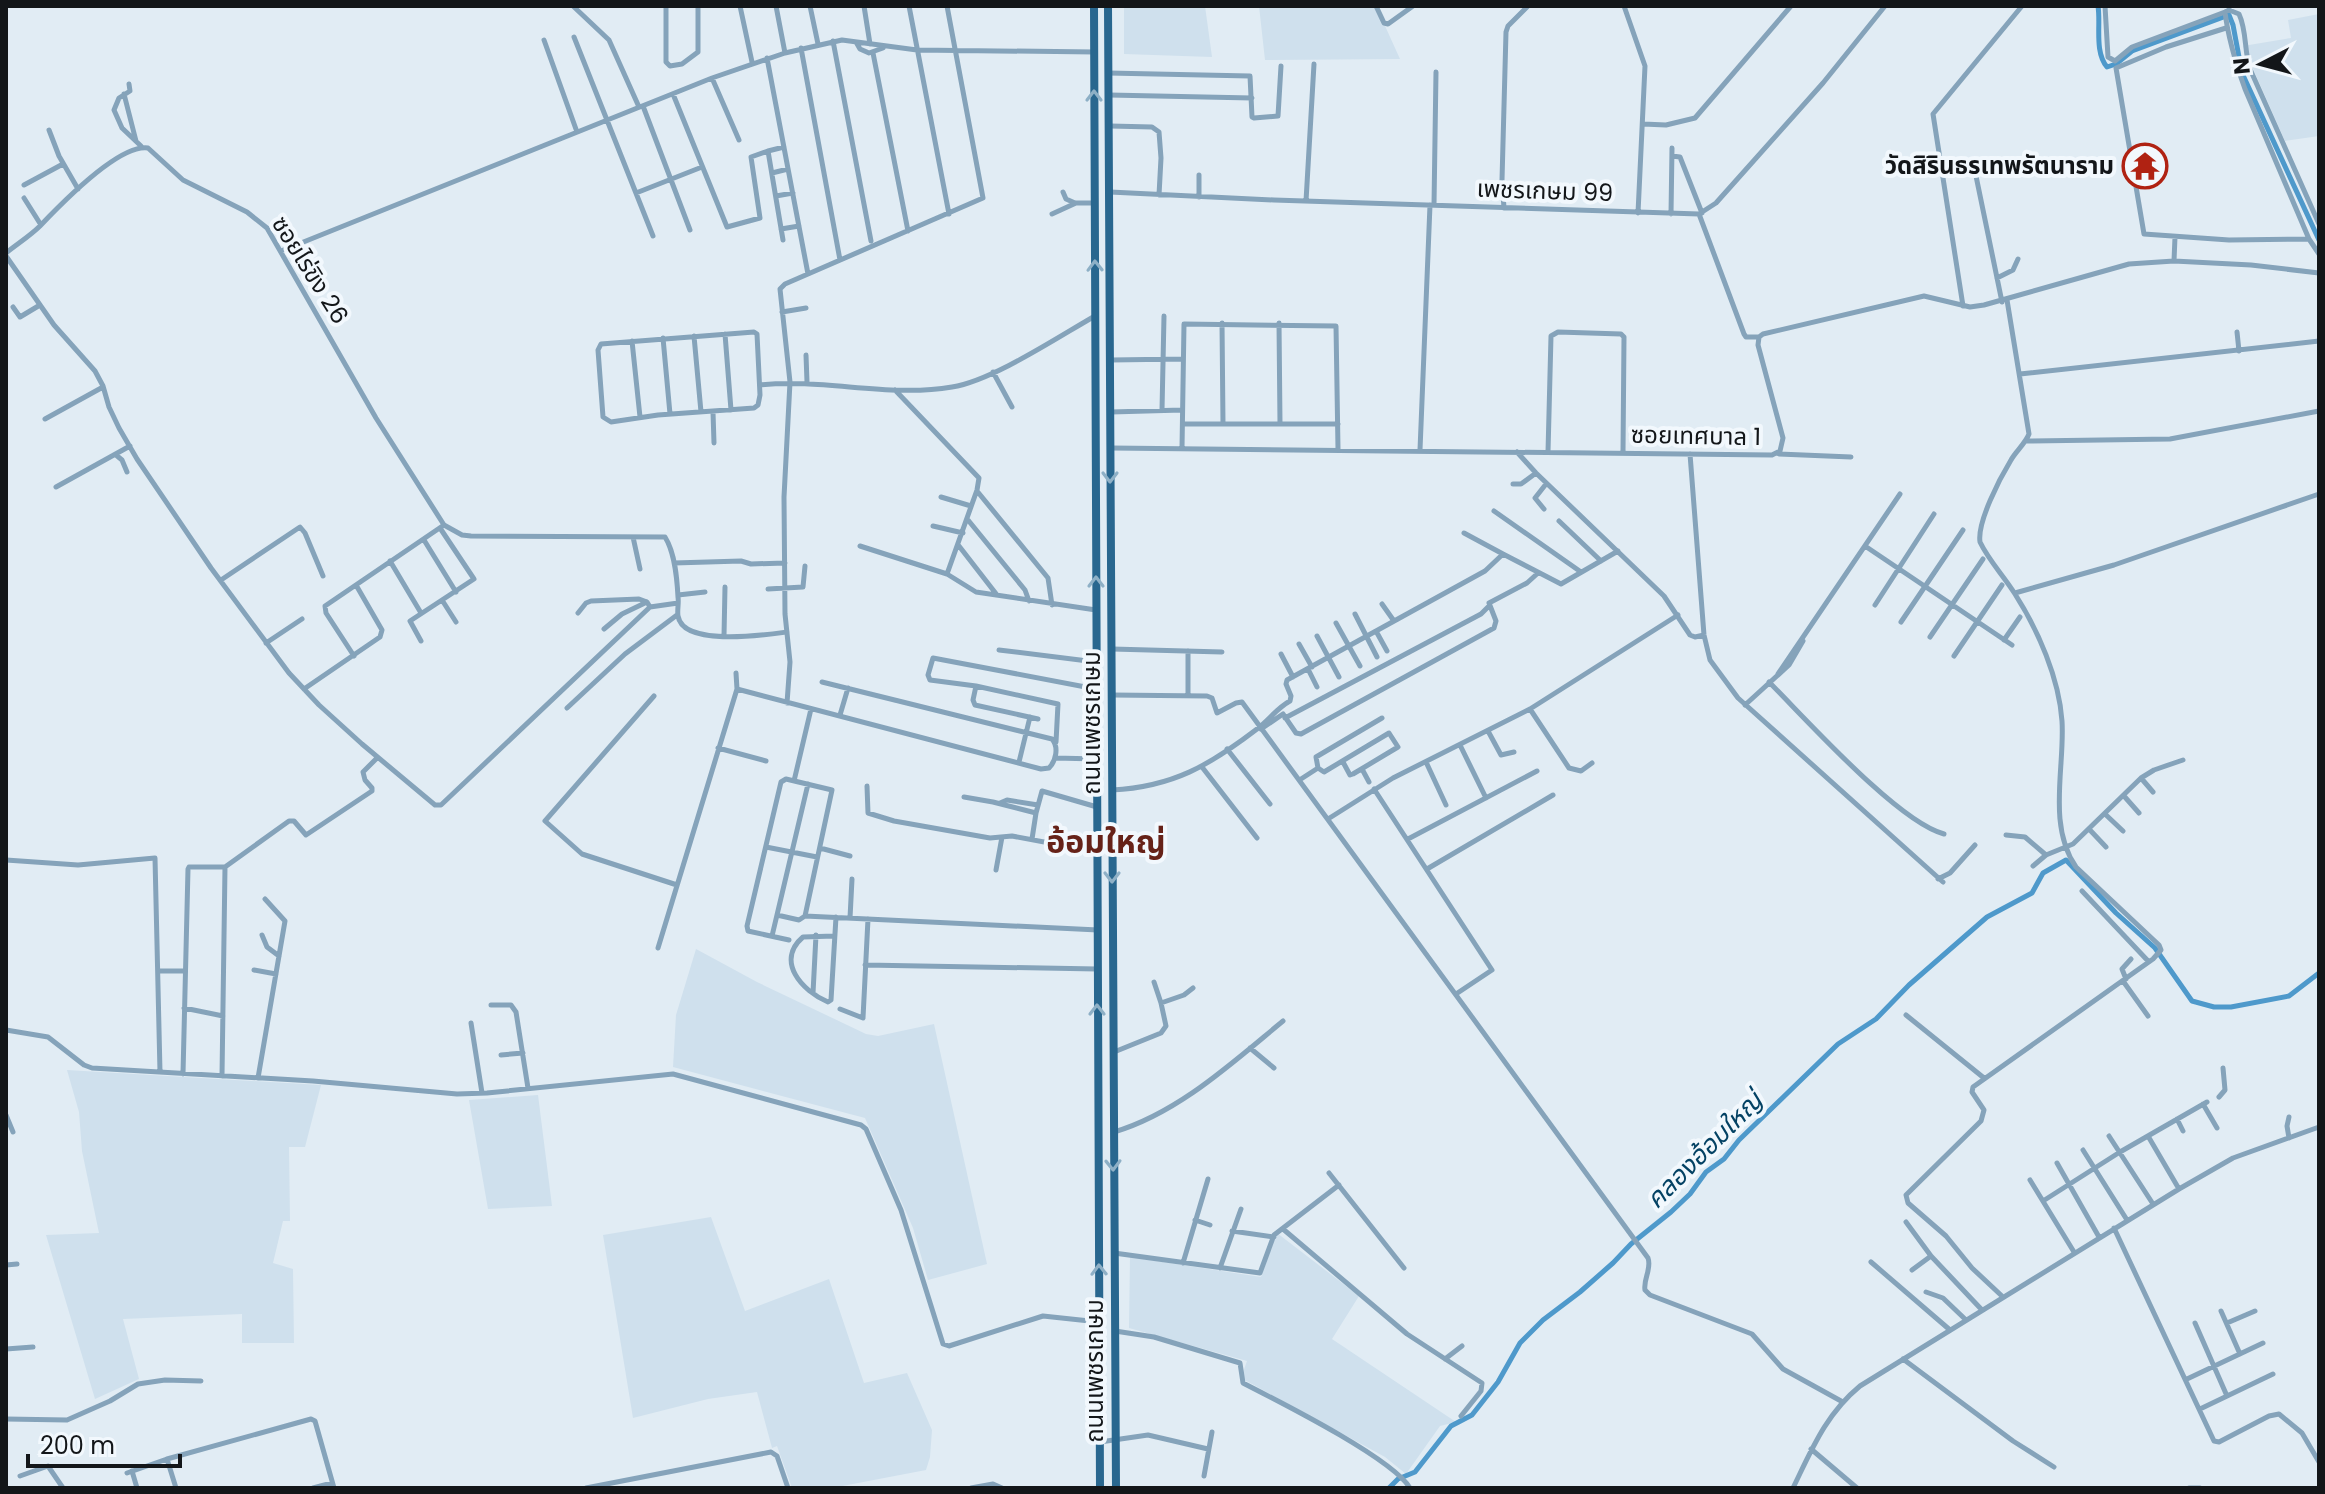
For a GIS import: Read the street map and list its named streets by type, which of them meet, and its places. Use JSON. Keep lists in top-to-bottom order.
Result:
{
  "streets": {
    "main road": ["ถนนเพชรเกษม"],
    "street": ["เพชรเกษม 99", "ซอยไร่ขิง 26", "ซอยเทศบาล 1"]
  },
  "crossings": [
    ["เพชรเกษม 99", "ถนนเพชรเกษม"],
    ["ซอยเทศบาล 1", "ถนนเพชรเกษม"]
  ],
  "districts": ["อ้อมใหญ่"],
  "water": ["คลองอ้อมใหญ่"],
  "places": {
    "temple": ["วัดสิรินธรเทพรัตนาราม"]
  },
  "scale_bar": "200 m",
  "north": "left"
}
